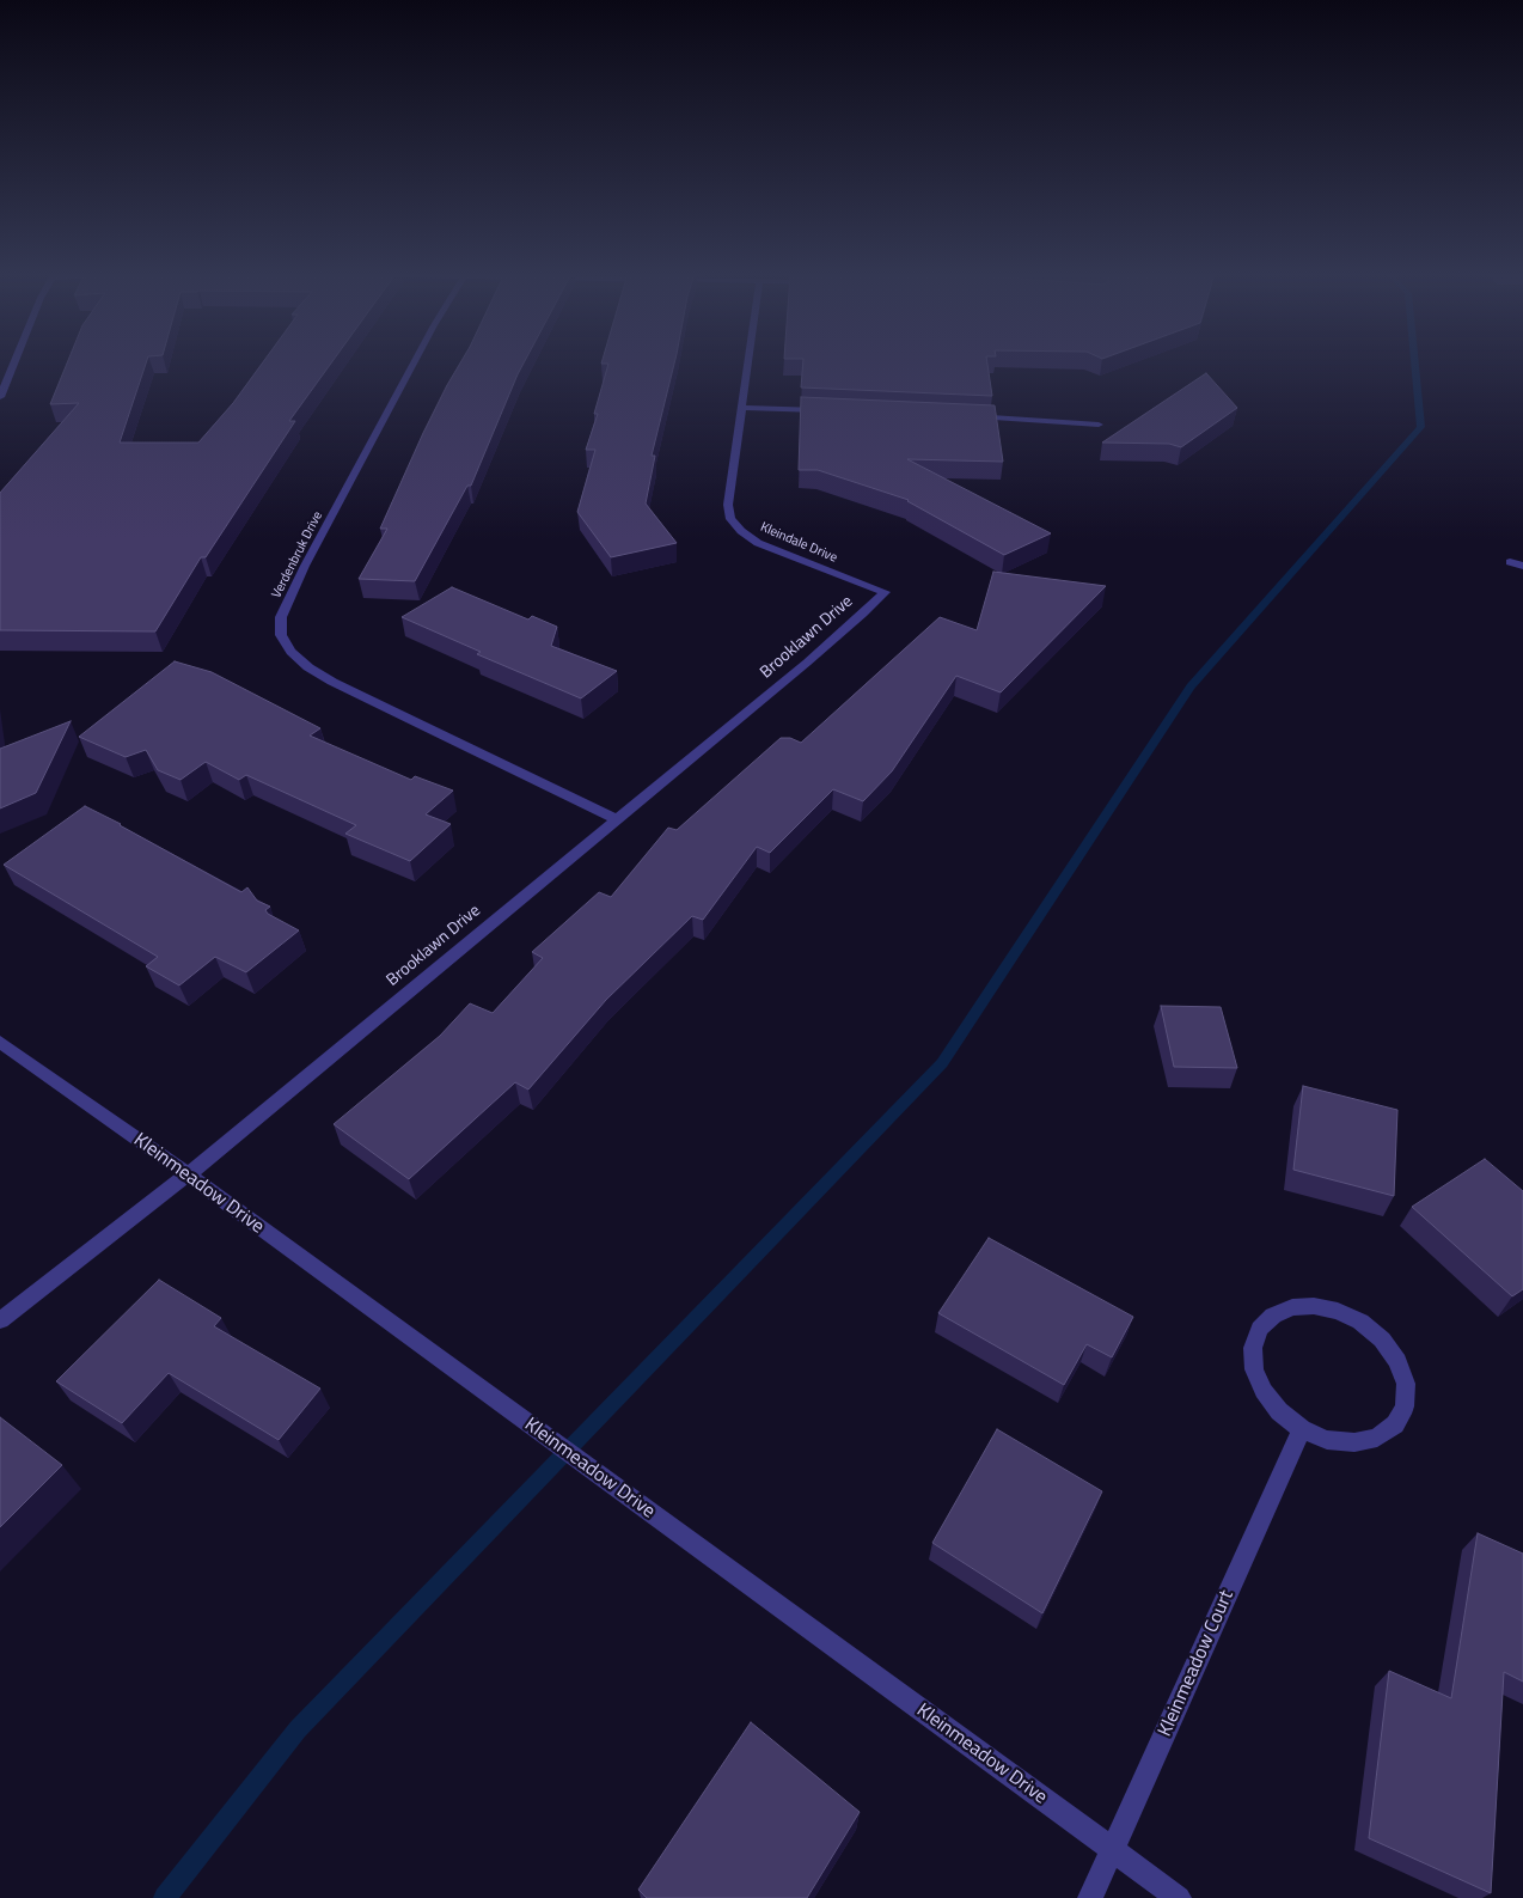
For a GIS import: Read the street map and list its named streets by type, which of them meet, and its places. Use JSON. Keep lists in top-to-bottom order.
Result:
{
  "streets": {
    "street": [
      "Kleindale Drive",
      "Verdenbruk Drive",
      "Brooklawn Drive",
      "Kleinmeadow Drive",
      "Kleinmeadow Court"
    ]
  },
  "crossings": [
    ["Kleindale Drive", "Brooklawn Drive"],
    ["Verdenbruk Drive", "Brooklawn Drive"],
    ["Brooklawn Drive", "Kleinmeadow Drive"],
    ["Kleinmeadow Drive", "Kleinmeadow Court"]
  ]
}
